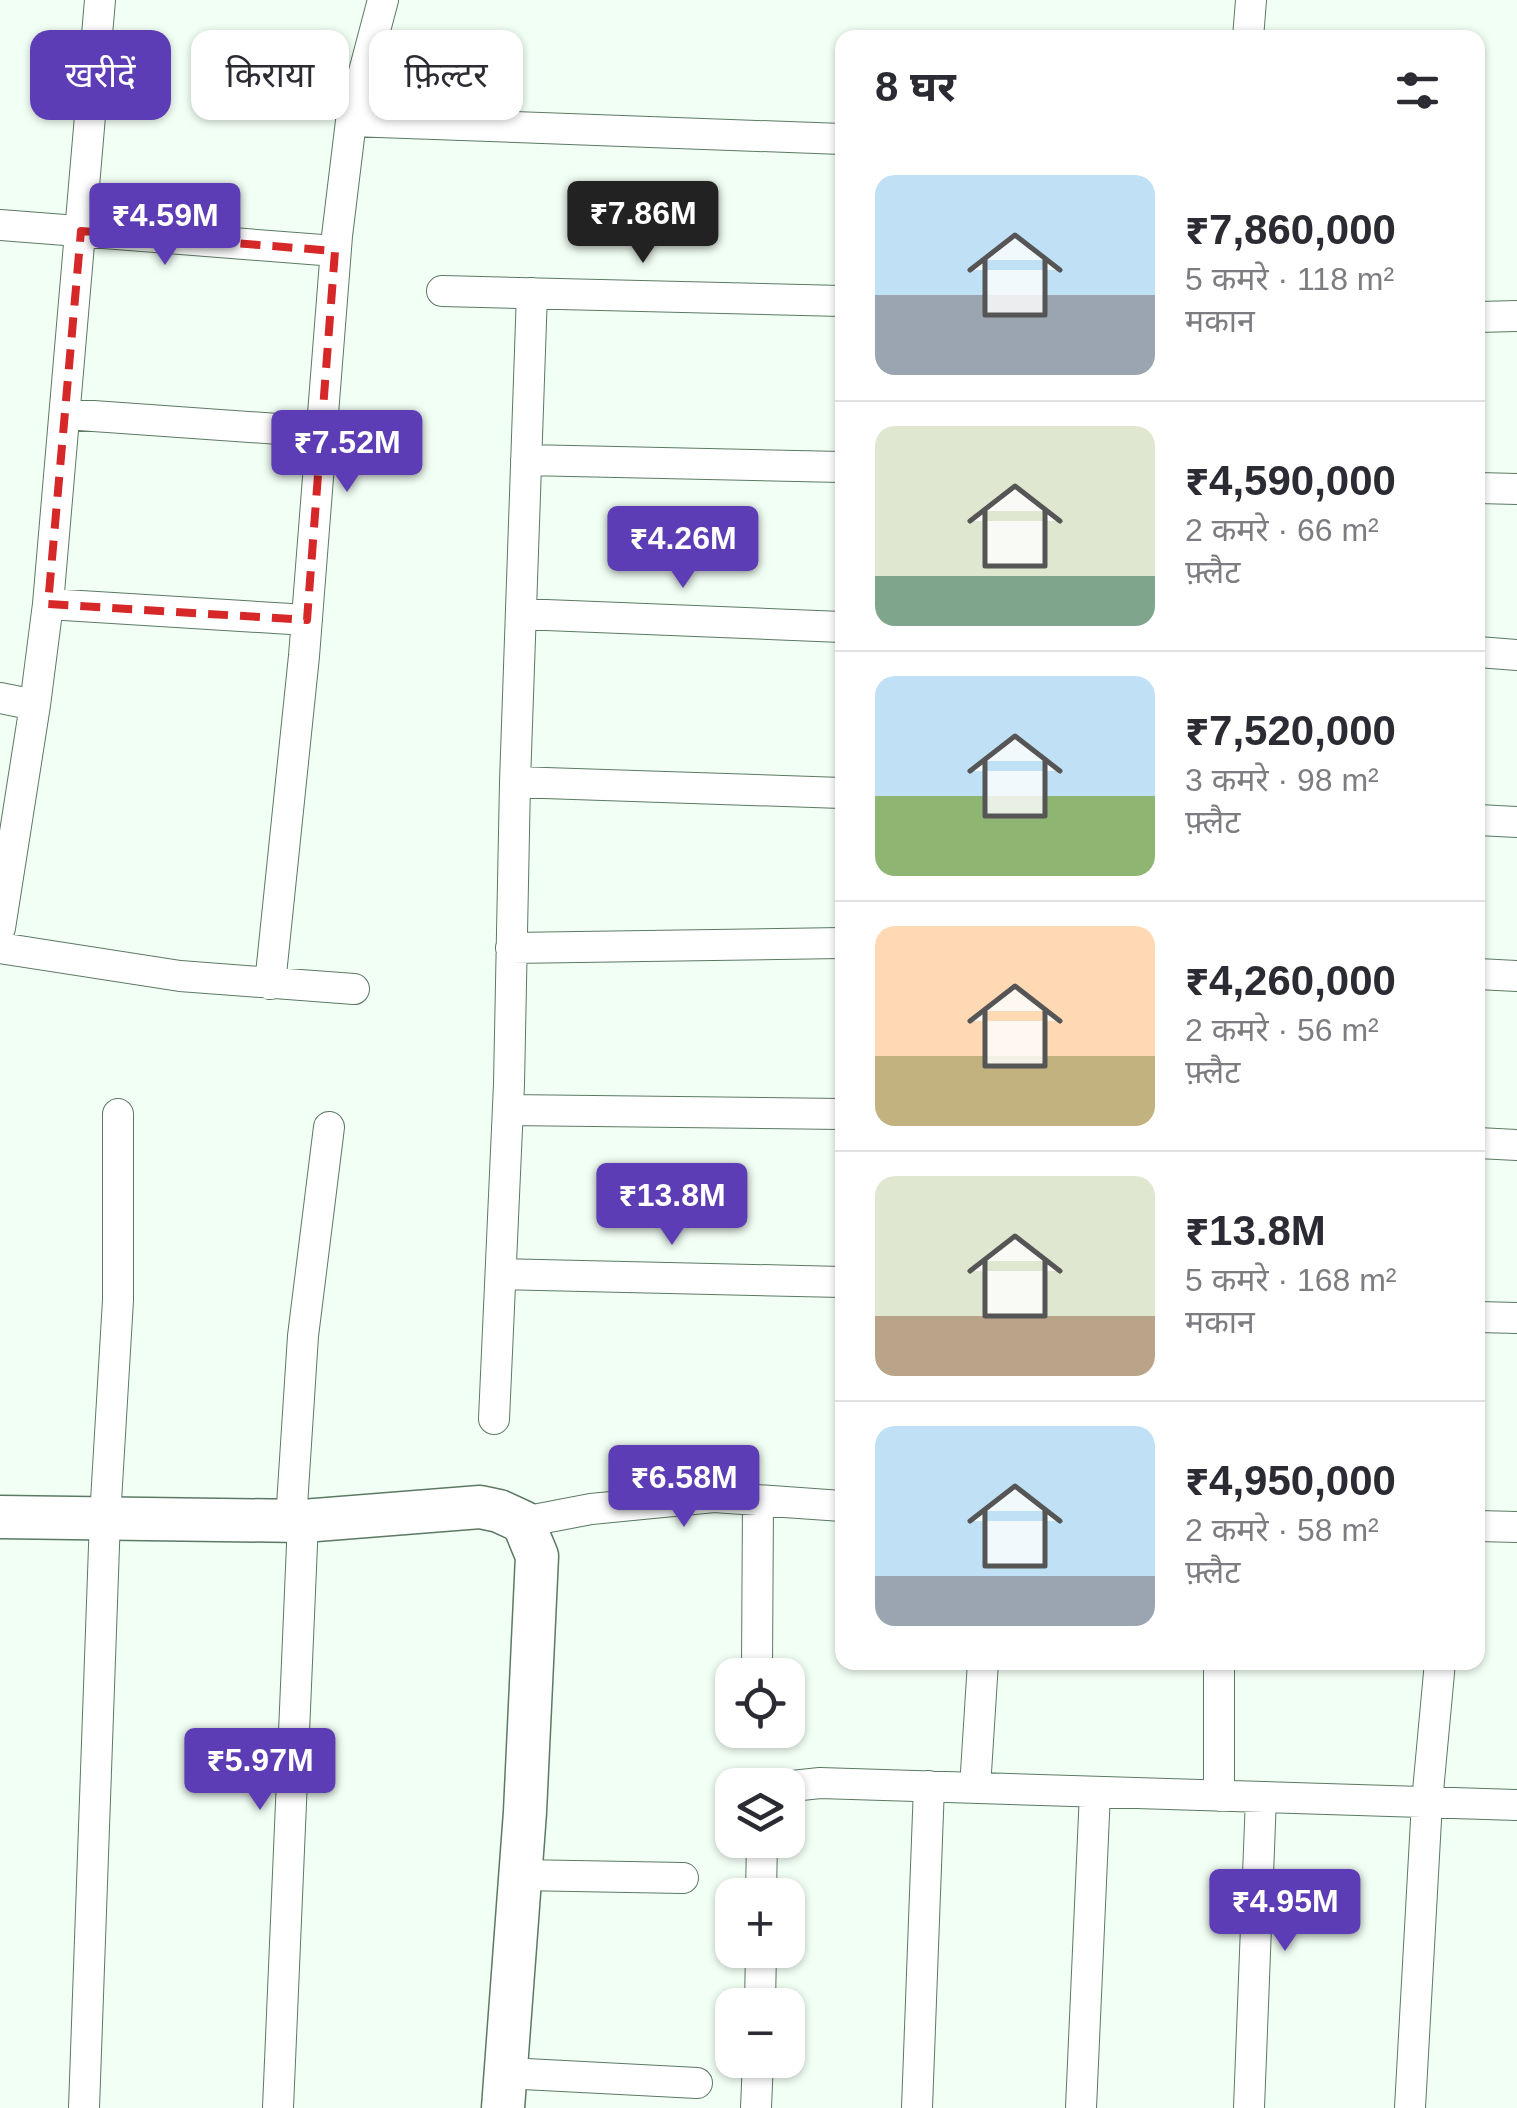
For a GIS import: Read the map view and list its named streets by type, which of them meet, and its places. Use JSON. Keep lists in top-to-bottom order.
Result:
{
  "page": {
    "chip": ["खरीदें", "किराया", "फ़िल्टर"],
    "heading": "8 घर",
    "list": [
      {
        "name": "₹7,860,000",
        "note": "5 कमरे · 118 m² · मकान"
      },
      {
        "name": "₹4,590,000",
        "note": "2 कमरे · 66 m² · फ़्लैट"
      },
      {
        "name": "₹7,520,000",
        "note": "3 कमरे · 98 m² · फ़्लैट"
      },
      {
        "name": "₹4,260,000",
        "note": "2 कमरे · 56 m² · फ़्लैट"
      },
      {
        "name": "₹13.8M",
        "note": "5 कमरे · 168 m² · मकान"
      },
      {
        "name": "₹4,950,000",
        "note": "2 कमरे · 58 m² · फ़्लैट"
      }
    ],
    "price": [
      "₹7.86M",
      "₹4.59M",
      "₹7.52M",
      "₹4.26M",
      "₹13.8M",
      "₹6.58M",
      "₹5.97M",
      "₹4.95M"
    ],
    "map_buttons": ["+", "−"]
  }
}
